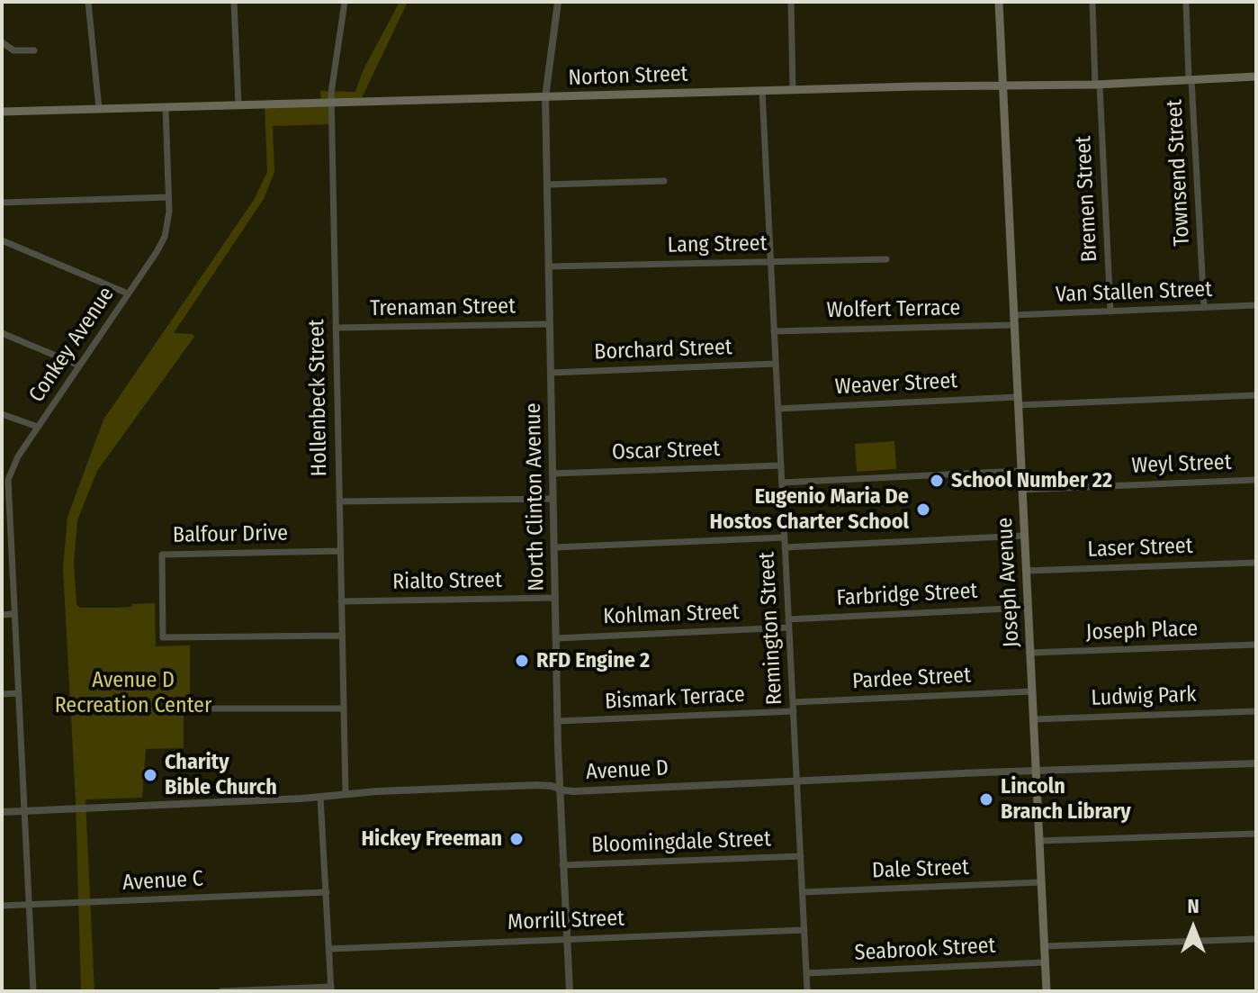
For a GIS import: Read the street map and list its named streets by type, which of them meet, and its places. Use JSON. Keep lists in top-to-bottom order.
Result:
{
  "streets": {
    "main road": ["Norton Street", "Joseph Avenue"],
    "street": [
      "Townsend Street",
      "Bremen Street",
      "Lang Street",
      "Van Stallen Street",
      "Trenaman Street",
      "Wolfert Terrace",
      "Conkey Avenue",
      "Borchard Street",
      "Weaver Street",
      "Hollenbeck Street",
      "Oscar Street",
      "Weyl Street",
      "North Clinton Avenue",
      "Balfour Drive",
      "Laser Street",
      "Rialto Street",
      "Farbridge Street",
      "Kohlman Street",
      "Remington Street",
      "Joseph Place",
      "Pardee Street",
      "Ludwig Park",
      "Bismark Terrace",
      "Avenue D",
      "Bloomingdale Street",
      "Dale Street",
      "Avenue C",
      "Morrill Street",
      "Seabrook Street"
    ]
  },
  "crossings": [
    ["Norton Street", "Townsend Street"],
    ["Norton Street", "Bremen Street"],
    ["Norton Street", "Conkey Avenue"],
    ["Norton Street", "Hollenbeck Street"],
    ["Norton Street", "North Clinton Avenue"],
    ["Norton Street", "Joseph Avenue"],
    ["Norton Street", "Remington Street"],
    ["Townsend Street", "Van Stallen Street"],
    ["Bremen Street", "Van Stallen Street"],
    ["Lang Street", "North Clinton Avenue"],
    ["Lang Street", "Remington Street"],
    ["Van Stallen Street", "Joseph Avenue"],
    ["Trenaman Street", "Hollenbeck Street"],
    ["Trenaman Street", "North Clinton Avenue"],
    ["Wolfert Terrace", "Joseph Avenue"],
    ["Wolfert Terrace", "Remington Street"],
    ["Conkey Avenue", "Avenue D"],
    ["Conkey Avenue", "Avenue C"],
    ["Borchard Street", "North Clinton Avenue"],
    ["Borchard Street", "Remington Street"],
    ["Weaver Street", "Joseph Avenue"],
    ["Weaver Street", "Remington Street"],
    ["Hollenbeck Street", "Balfour Drive"],
    ["Hollenbeck Street", "Rialto Street"],
    ["Hollenbeck Street", "Avenue D"],
    ["Oscar Street", "North Clinton Avenue"],
    ["Oscar Street", "Remington Street"],
    ["Weyl Street", "Joseph Avenue"],
    ["North Clinton Avenue", "Rialto Street"],
    ["North Clinton Avenue", "Kohlman Street"],
    ["North Clinton Avenue", "Bismark Terrace"],
    ["North Clinton Avenue", "Avenue D"],
    ["North Clinton Avenue", "Bloomingdale Street"],
    ["North Clinton Avenue", "Morrill Street"],
    ["Laser Street", "Joseph Avenue"],
    ["Joseph Avenue", "Farbridge Street"],
    ["Joseph Avenue", "Joseph Place"],
    ["Joseph Avenue", "Pardee Street"],
    ["Joseph Avenue", "Ludwig Park"],
    ["Joseph Avenue", "Avenue D"],
    ["Joseph Avenue", "Dale Street"],
    ["Joseph Avenue", "Seabrook Street"],
    ["Farbridge Street", "Remington Street"],
    ["Kohlman Street", "Remington Street"],
    ["Remington Street", "Pardee Street"],
    ["Remington Street", "Bismark Terrace"],
    ["Remington Street", "Avenue D"],
    ["Remington Street", "Bloomingdale Street"],
    ["Remington Street", "Dale Street"],
    ["Remington Street", "Morrill Street"],
    ["Remington Street", "Seabrook Street"]
  ],
  "parks": ["Avenue D Recreation Center"],
  "places": [
    "School Number 22",
    "Eugenio Maria De Hostos Charter School",
    "RFD Engine 2",
    "Charity Bible Church",
    "Lincoln Branch Library",
    "Hickey Freeman"
  ],
  "north": "top"
}
